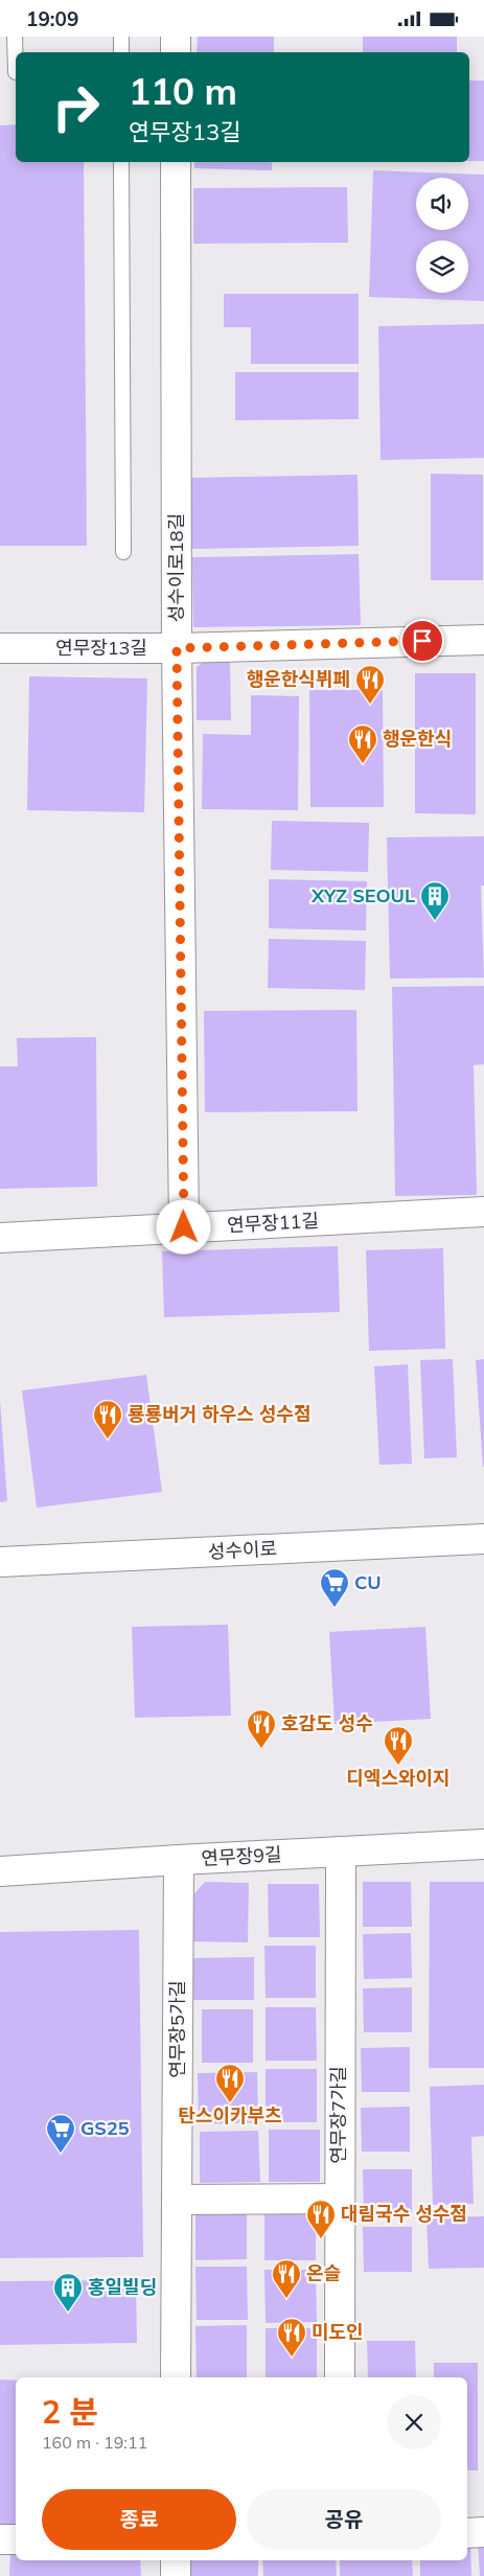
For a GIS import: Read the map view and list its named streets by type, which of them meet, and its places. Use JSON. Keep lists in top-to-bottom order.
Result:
{
  "streets": {
    "street": [
      "성수이로18길",
      "연무장13길",
      "연무장11길",
      "성수이로",
      "연무장9길",
      "연무장5가길",
      "연무장7가길"
    ]
  },
  "crossings": [
    ["성수이로18길", "연무장13길"],
    ["성수이로18길", "연무장11길"],
    ["연무장9길", "연무장5가길"],
    ["연무장9길", "연무장7가길"]
  ],
  "places": {
    "restaurant": [
      "행운한식뷔페",
      "행운한식",
      "룡룡버거 하우스 성수점",
      "호감도 성수",
      "디엑스와이지",
      "탄스이카부츠",
      "대림국수 성수점",
      "온슬",
      "미도인"
    ],
    "building": ["XYZ SEOUL", "홍일빌딩"],
    "supermarket": ["CU", "GS25"]
  },
  "page": {
    "status": "19:09",
    "turn": ["110 m", "연무장13길"],
    "heading": ["2 분", "160 m · 19:11"],
    "buttons": ["종료", "공유"]
  }
}
